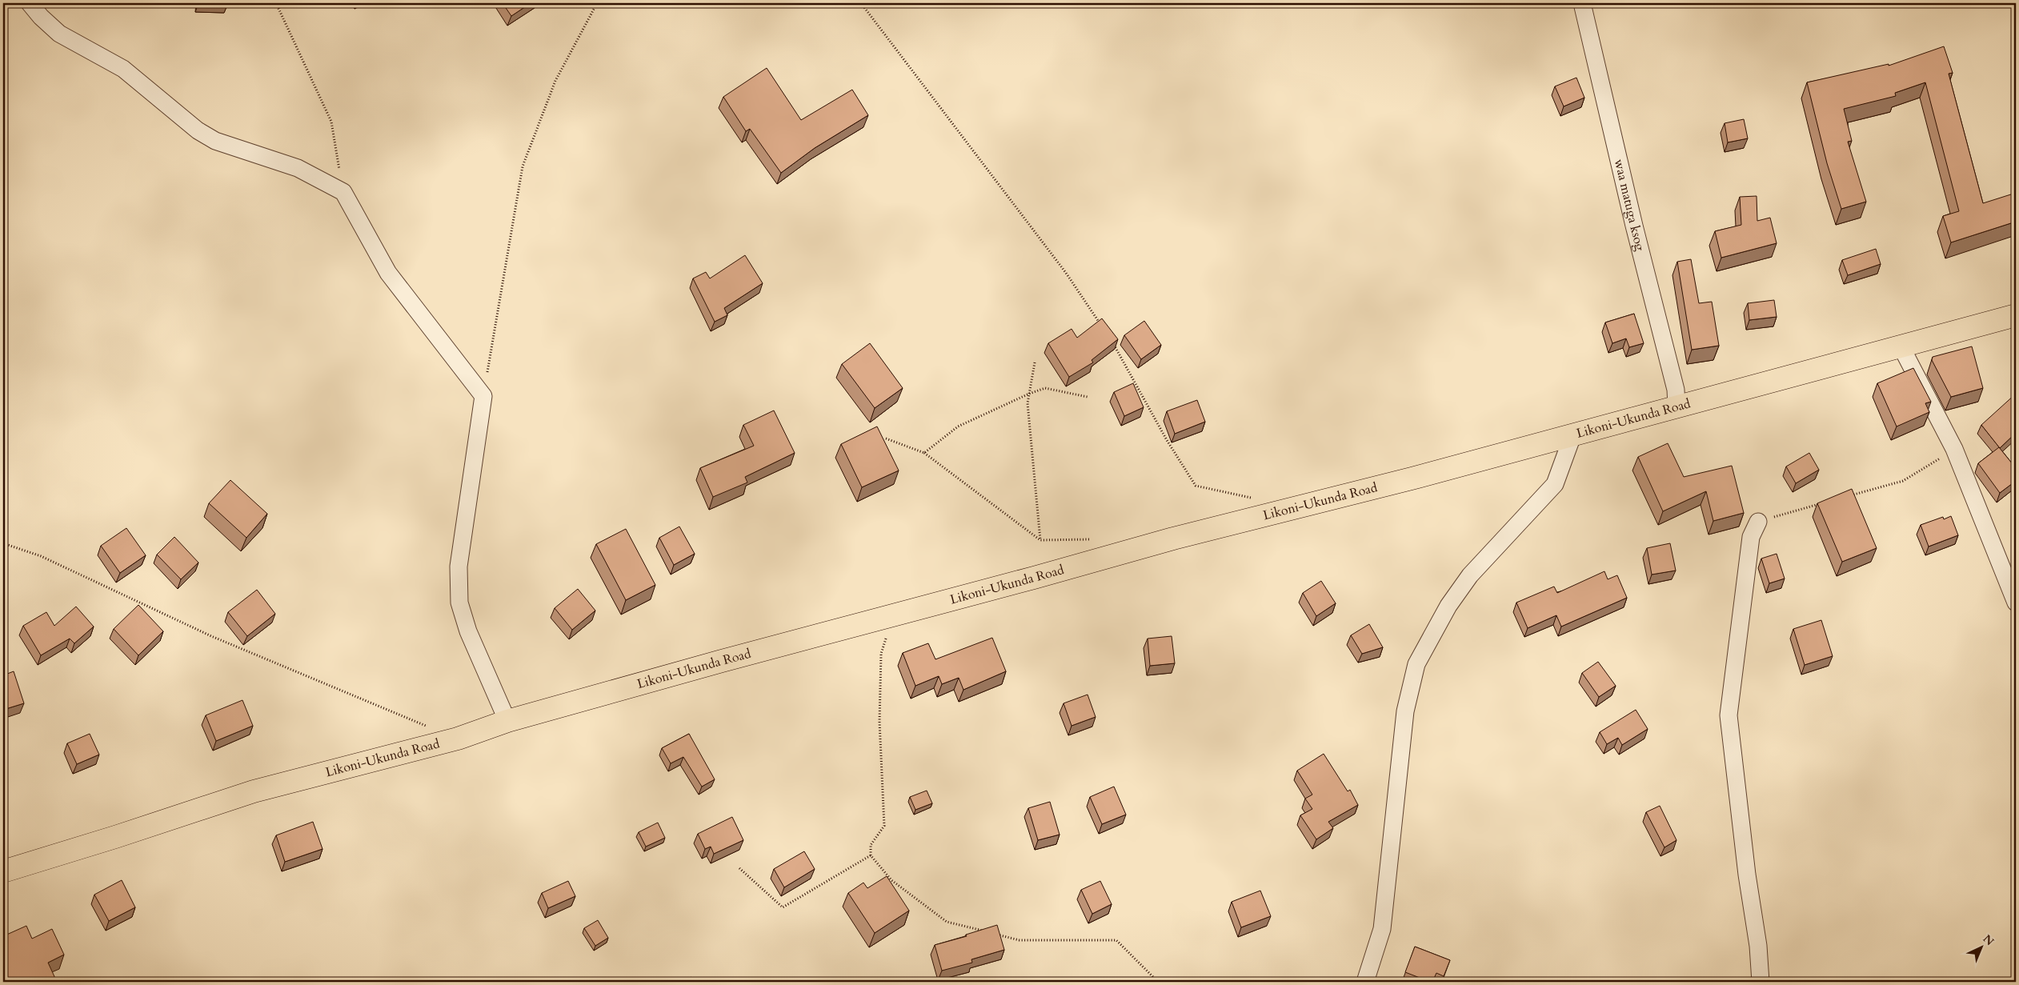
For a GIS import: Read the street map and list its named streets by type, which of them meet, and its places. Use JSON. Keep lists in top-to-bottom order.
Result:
{
  "streets": {
    "highway": ["Likoni-Ukunda Road"],
    "street": ["waa matuga ksog"]
  },
  "crossings": [
    ["waa matuga ksog", "Likoni-Ukunda Road"]
  ],
  "north": "top right"
}
